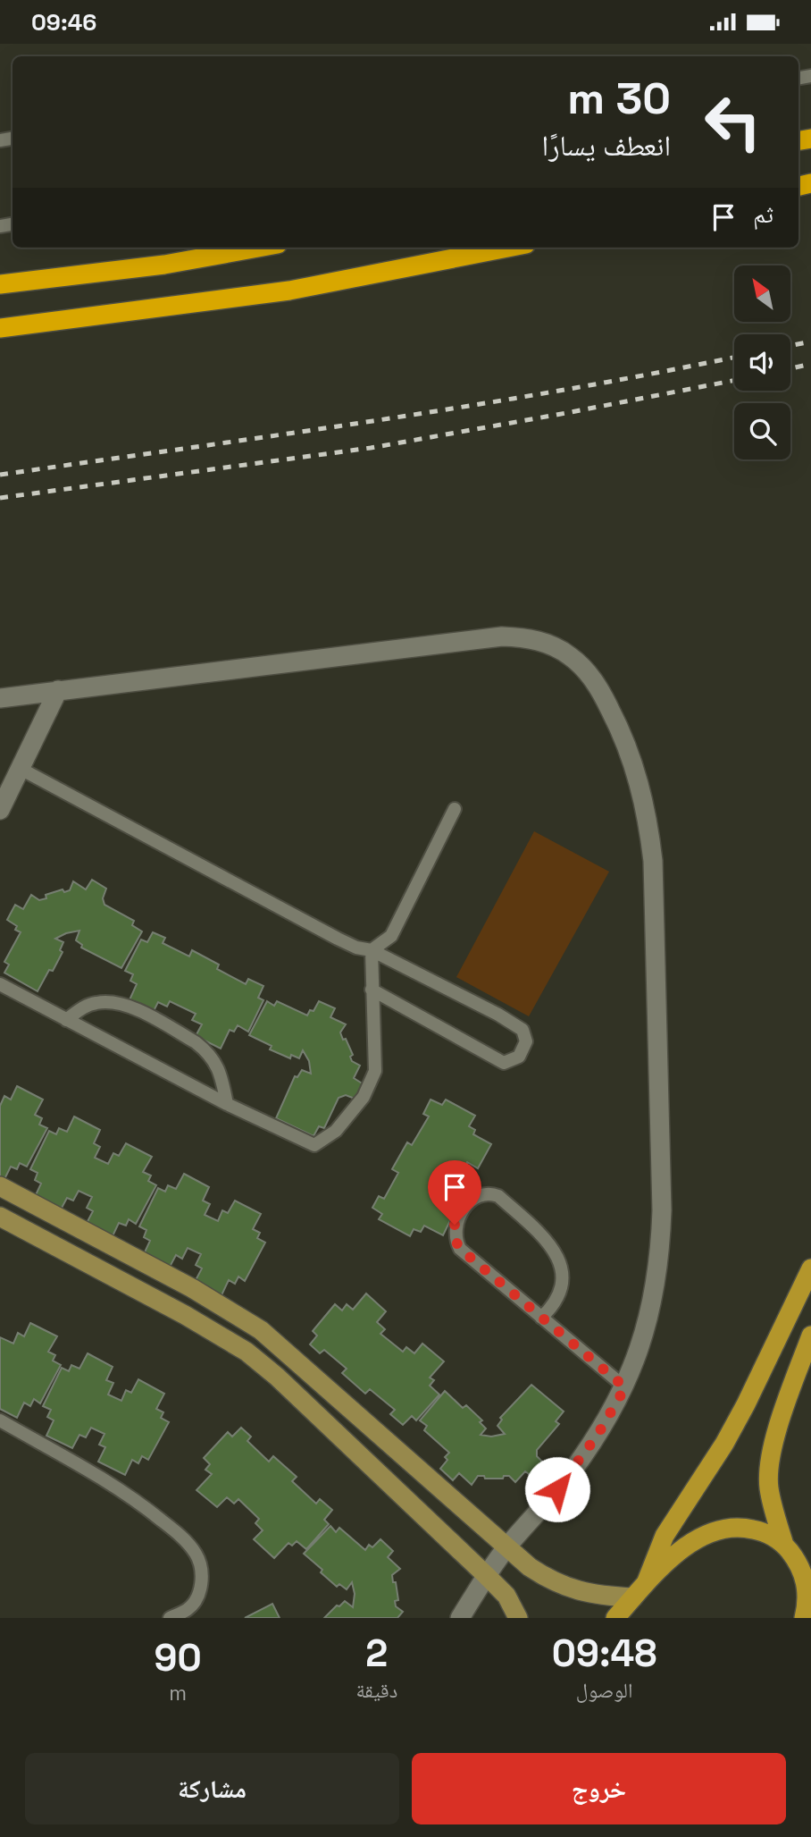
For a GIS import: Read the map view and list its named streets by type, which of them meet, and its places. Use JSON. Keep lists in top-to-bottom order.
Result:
{
  "north": "top left",
  "page": {
    "status": "09:46",
    "turn": ["30 m", "انعطف يسارًا"],
    "then": "ثم",
    "eta": [
      "09:48",
      "الوصول",
      "2",
      "دقيقة",
      "90",
      "m"
    ],
    "buttons": ["خروج", "مشاركة"]
  }
}
